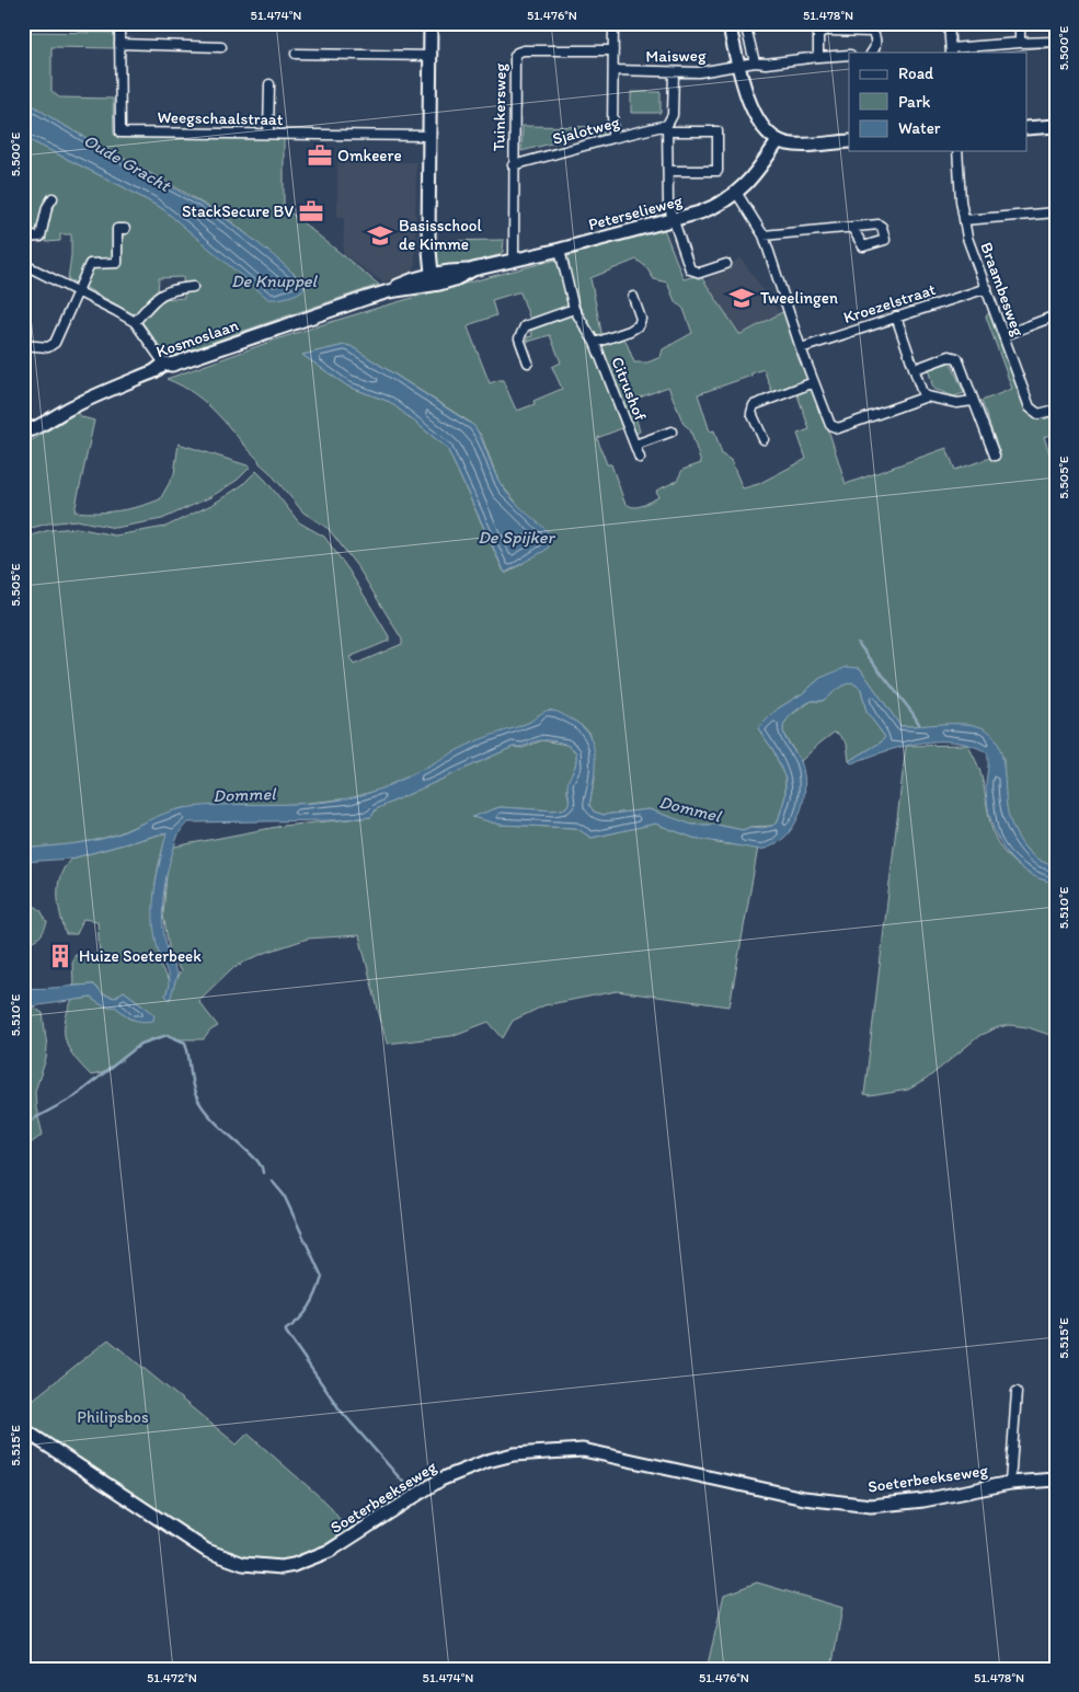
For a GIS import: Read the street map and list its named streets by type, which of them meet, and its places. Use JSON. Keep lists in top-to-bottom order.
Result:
{
  "streets": {
    "street": [
      "Maisweg",
      "Tuinkersweg",
      "Weegschaalstraat",
      "Sjalotweg",
      "Peterselieweg",
      "Braambesweg",
      "Kroezelstraat",
      "Kosmoslaan",
      "Citrushof",
      "Soeterbeekseweg"
    ]
  },
  "crossings": [
    ["Tuinkersweg", "Sjalotweg"],
    ["Tuinkersweg", "Peterselieweg"],
    ["Peterselieweg", "Kosmoslaan"],
    ["Peterselieweg", "Citrushof"],
    ["Braambesweg", "Kroezelstraat"]
  ],
  "water": [
    "Oude Gracht",
    "De Knuppel",
    "De Spijker",
    "Dommel"
  ],
  "parks": ["Philipsbos"],
  "places": {
    "office": ["Omkeere", "StackSecure BV"],
    "school or university": ["Basisschool de Kimme", "Tweelingen"],
    "building": ["Huize Soeterbeek"]
  },
  "legend": ["Road", "Park", "Water"],
  "coordinates": [
    "51.474°N",
    "51.476°N",
    "51.478°N",
    "5.500°E",
    "5.505°E",
    "5.510°E",
    "5.515°E",
    "51.472°N"
  ]
}
